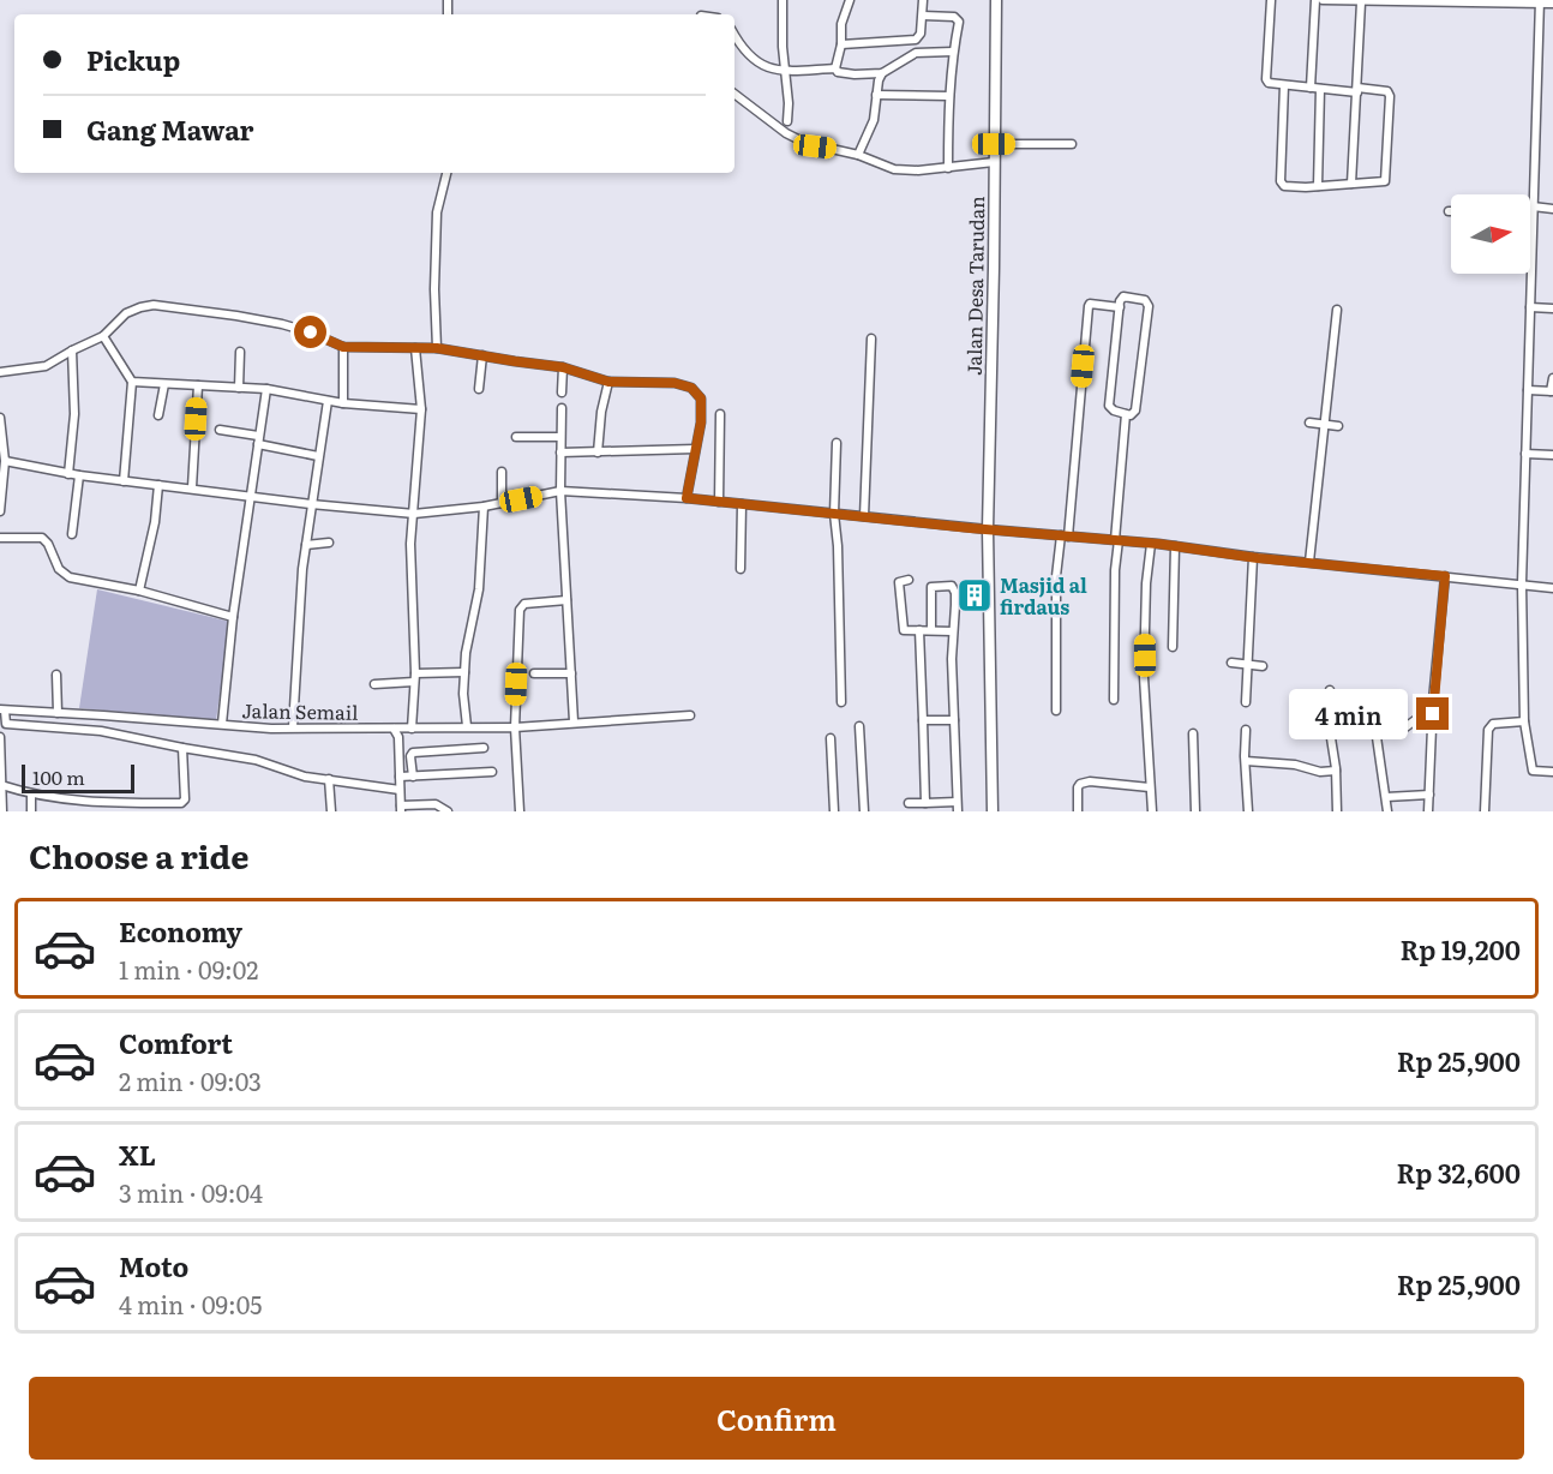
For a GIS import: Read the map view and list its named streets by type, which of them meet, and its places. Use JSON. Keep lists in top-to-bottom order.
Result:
{
  "streets": {
    "street": ["Jalan Desa Tarudan", "Jalan Semail"]
  },
  "places": {
    "building": ["Masjid al firdaus"]
  },
  "scale_bar": "100 m",
  "north": "right",
  "page": {
    "banner": ["Pickup", "Gang Mawar"],
    "bubble": "4 min",
    "scale": "100 m",
    "heading": "Choose a ride",
    "list": [
      {
        "name": "Economy",
        "note": "1 min · 09:02",
        "value": "Rp 19,200"
      },
      {
        "name": "Comfort",
        "note": "2 min · 09:03",
        "value": "Rp 25,900"
      },
      {
        "name": "XL",
        "note": "3 min · 09:04",
        "value": "Rp 32,600"
      },
      {
        "name": "Moto",
        "note": "4 min · 09:05",
        "value": "Rp 25,900"
      }
    ],
    "buttons": "Confirm"
  }
}
